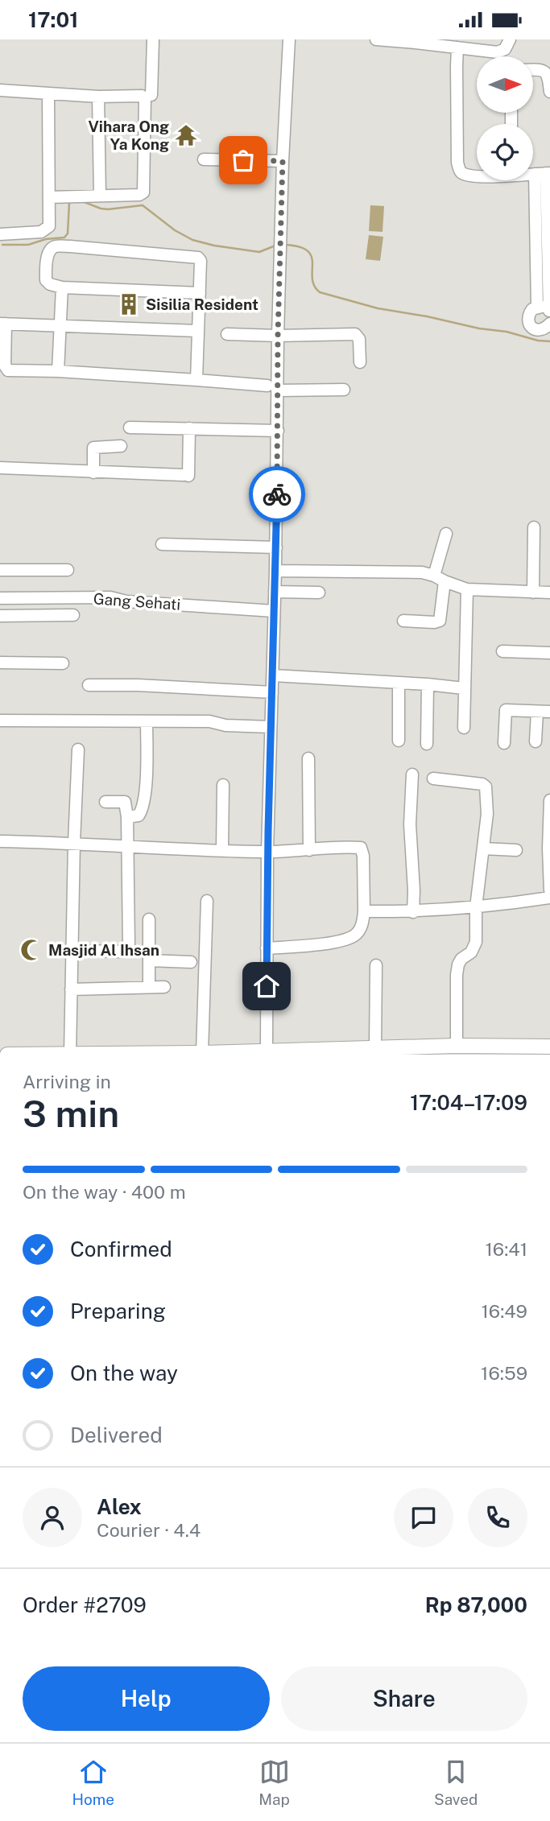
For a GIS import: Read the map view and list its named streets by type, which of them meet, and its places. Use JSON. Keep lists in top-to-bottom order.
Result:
{
  "streets": {
    "street": ["Gang Sehati"]
  },
  "places": {
    "temple": ["Vihara Ong Ya Kong"],
    "building": ["Sisilia Resident"],
    "mosque": ["Masjid Al Ihsan"]
  },
  "north": "right",
  "page": {
    "status": "17:01",
    "heading": ["3 min", "Arriving in", "17:04–17:09"],
    "panel": [
      "Alex",
      "Courier · 4.4",
      "Order #2709",
      "Rp 87,000"
    ],
    "bar": "On the way · 400 m",
    "list": [
      ["Confirmed", "16:41"],
      ["Preparing", "16:49"],
      ["On the way", "16:59"],
      "Delivered"
    ],
    "buttons": ["Help", "Share"],
    "tabs": ["Home", "Map", "Saved"]
  }
}
